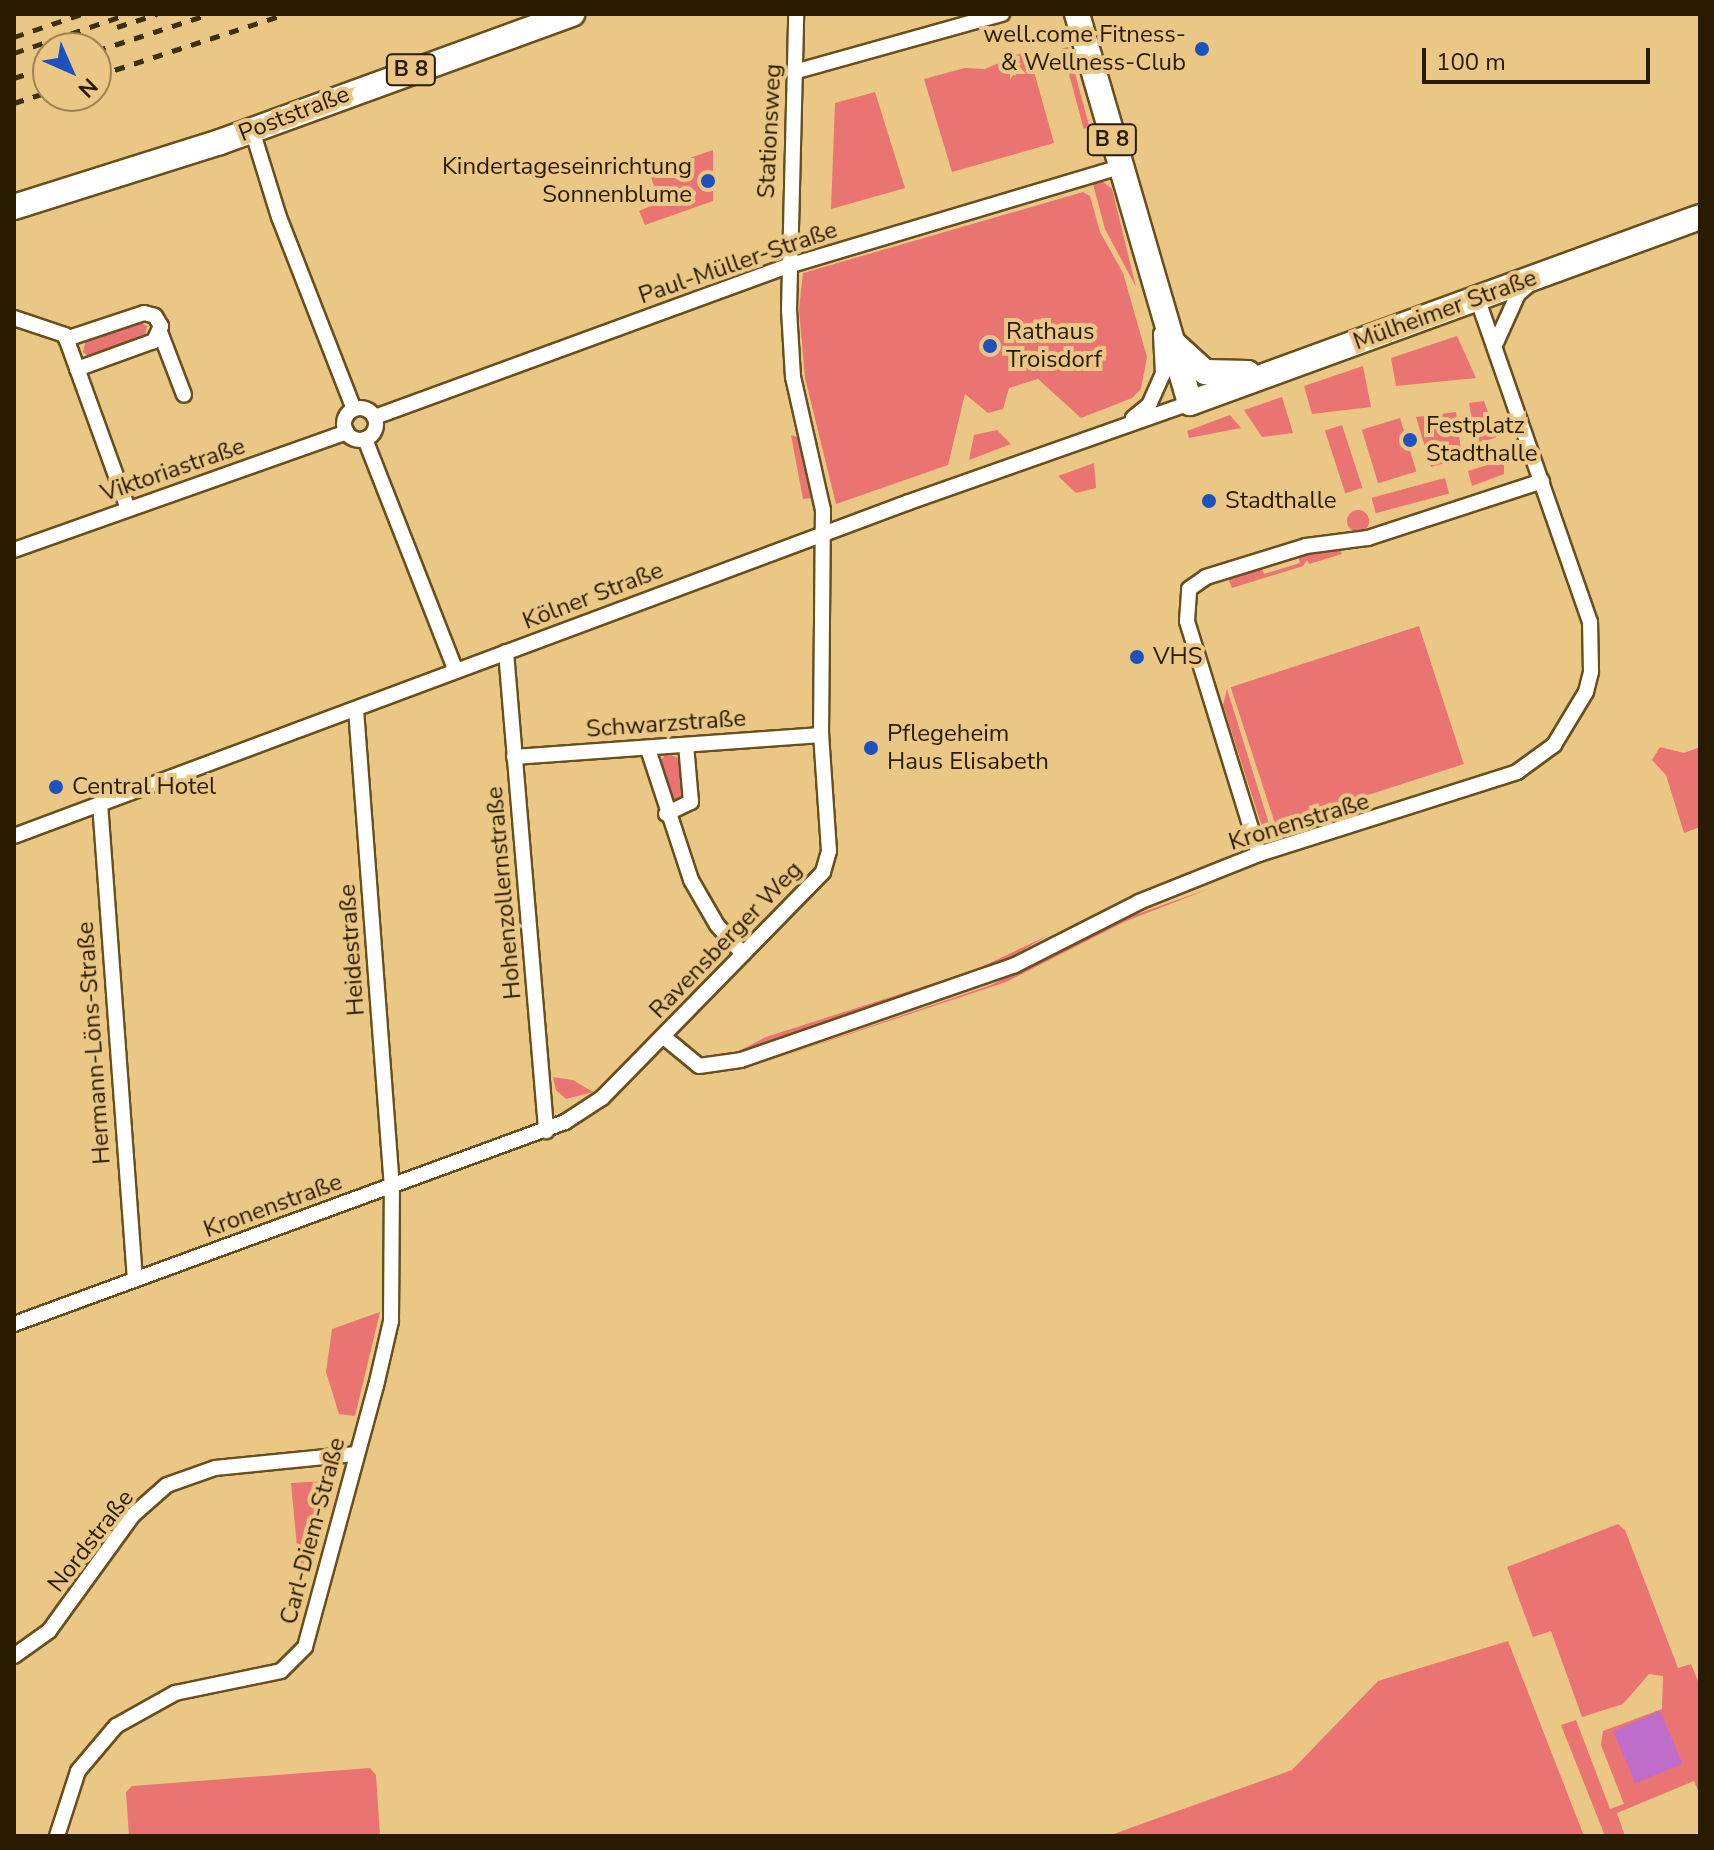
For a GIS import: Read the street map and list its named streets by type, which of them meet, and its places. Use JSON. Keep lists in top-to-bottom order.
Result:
{
  "streets": {
    "main road": ["B 8", "Poststraße", "Mülheimer Straße"],
    "street": [
      "Stationsweg",
      "Paul-Müller-Straße",
      "Viktoriastraße",
      "Kölner Straße",
      "Schwarzstraße",
      "Kronenstraße",
      "Hohenzollernstraße",
      "Ravensberger Weg",
      "Heidestraße",
      "Hermann-Löns-Straße",
      "Carl-Diem-Straße",
      "Nordstraße"
    ]
  },
  "crossings": [
    ["B 8", "Paul-Müller-Straße"],
    ["B 8", "Mülheimer Straße"],
    ["B 8", "Kölner Straße"],
    ["Stationsweg", "Paul-Müller-Straße"],
    ["Stationsweg", "Kölner Straße"],
    ["Stationsweg", "Ravensberger Weg"],
    ["Paul-Müller-Straße", "Viktoriastraße"],
    ["Mülheimer Straße", "Kölner Straße"],
    ["Mülheimer Straße", "Kronenstraße"],
    ["Kölner Straße", "Hohenzollernstraße"],
    ["Kölner Straße", "Ravensberger Weg"],
    ["Kölner Straße", "Heidestraße"],
    ["Kölner Straße", "Hermann-Löns-Straße"],
    ["Schwarzstraße", "Hohenzollernstraße"],
    ["Schwarzstraße", "Ravensberger Weg"],
    ["Kronenstraße", "Hohenzollernstraße"],
    ["Kronenstraße", "Ravensberger Weg"],
    ["Kronenstraße", "Heidestraße"],
    ["Kronenstraße", "Hermann-Löns-Straße"],
    ["Kronenstraße", "Carl-Diem-Straße"],
    ["Hohenzollernstraße", "Ravensberger Weg"],
    ["Heidestraße", "Carl-Diem-Straße"],
    ["Carl-Diem-Straße", "Nordstraße"]
  ],
  "places": [
    "well.come Fitness- & Wellness-Club",
    "Kindertageseinrichtung Sonnenblume",
    "Rathaus Troisdorf",
    "Festplatz Stadthalle",
    "Stadthalle",
    "VHS",
    "Pflegeheim Haus Elisabeth",
    "Central Hotel"
  ],
  "scale_bar": "100 m",
  "north": "bottom right"
}
